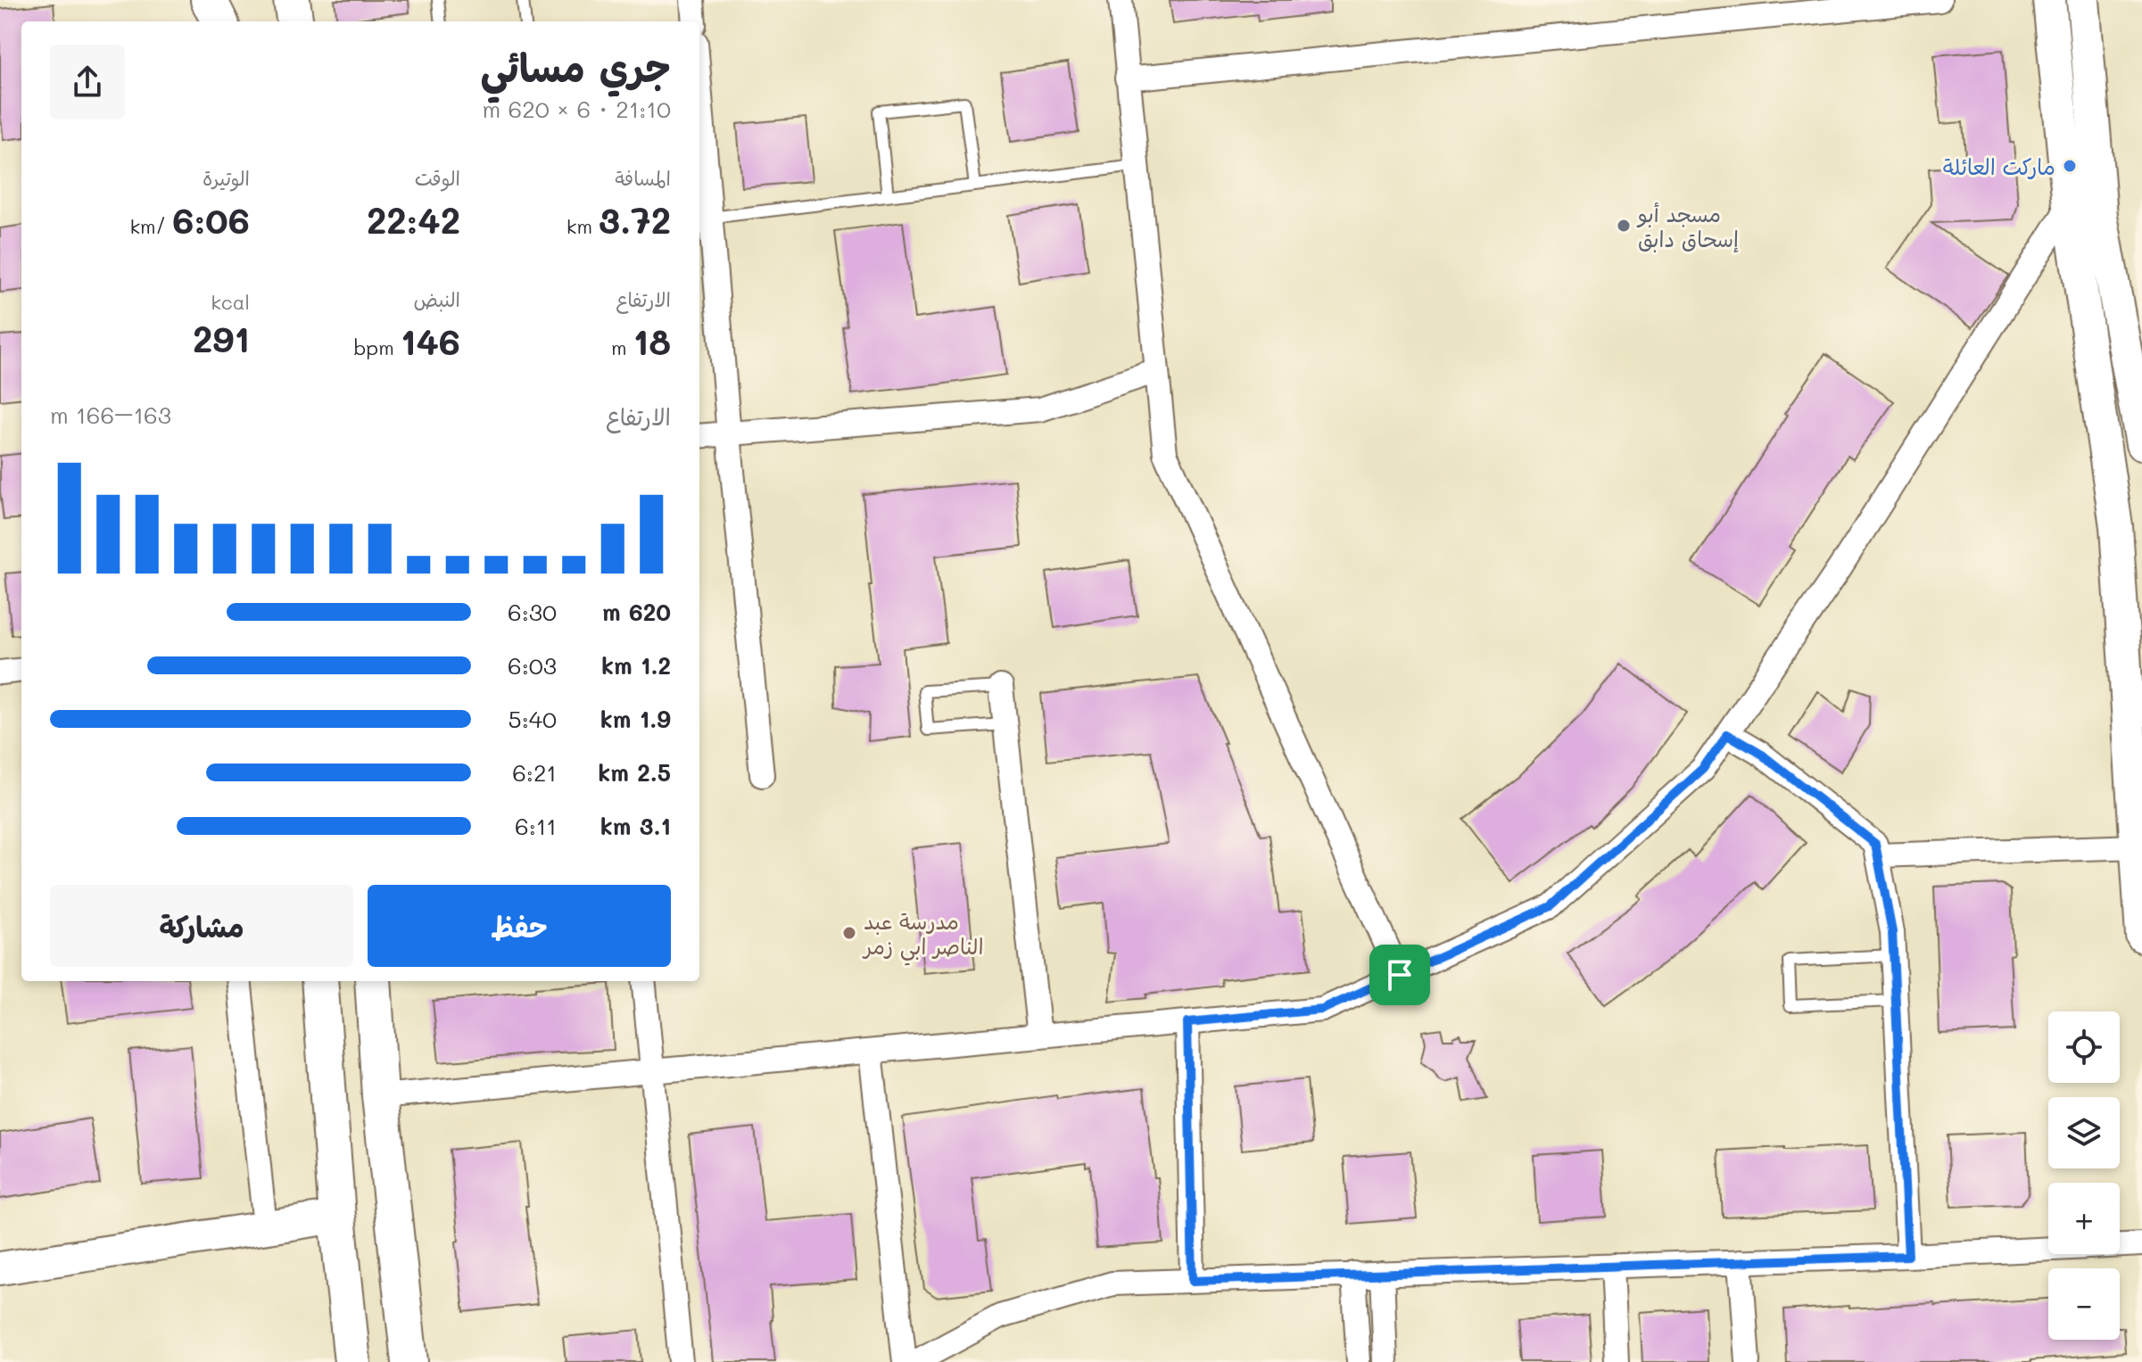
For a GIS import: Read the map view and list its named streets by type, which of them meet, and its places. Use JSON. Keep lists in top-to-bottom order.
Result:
{
  "places": ["ماركت العائلة", "مسجد أبو إسحاق دابق", "مدرسة عبد الناصر ابي زمر"],
  "page": {
    "heading": ["جري مسائي", "21:10 · 6 × 620 m"],
    "stats": [
      ["المسافة", "3.72 km"],
      ["الوقت", "22:42"],
      ["الوتيرة", "6:06 /km"],
      ["الارتفاع", "18 m"],
      ["النبض", "146 bpm"],
      ["kcal", "291"]
    ],
    "chart": ["الارتفاع", "163–166 m"],
    "list": [
      {
        "name": "620 m",
        "note": "6:30"
      },
      {
        "name": "1.2 km",
        "note": "6:03"
      },
      {
        "name": "1.9 km",
        "note": "5:40"
      },
      {
        "name": "2.5 km",
        "note": "6:21"
      },
      {
        "name": "3.1 km",
        "note": "6:11"
      }
    ],
    "buttons": ["حفظ", "مشاركة"],
    "map_buttons": ["+", "−"]
  }
}
